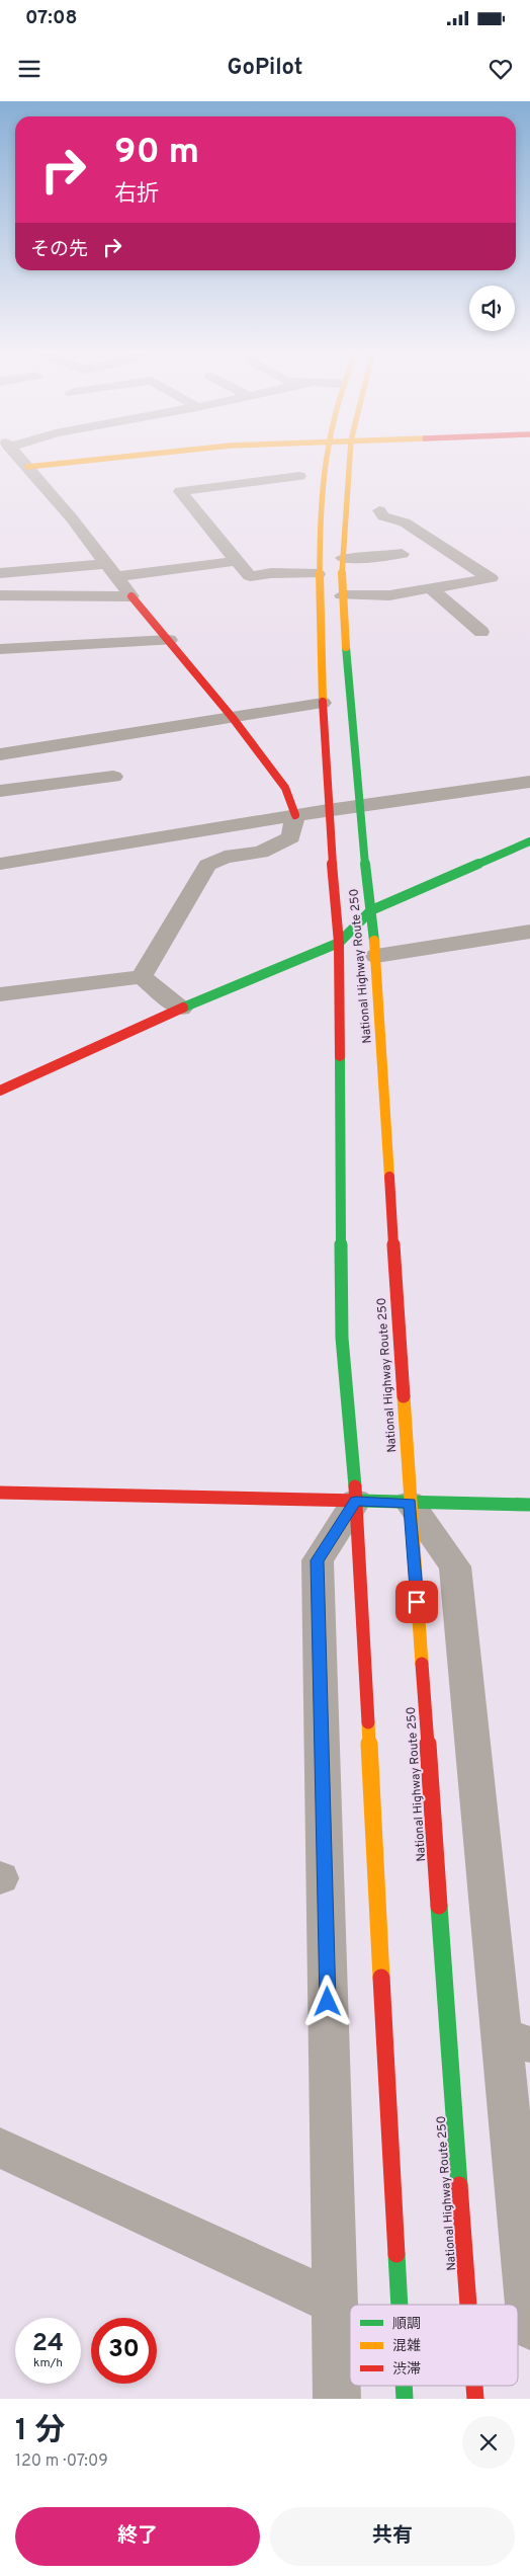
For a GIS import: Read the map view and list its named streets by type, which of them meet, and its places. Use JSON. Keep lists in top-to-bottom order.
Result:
{
  "streets": {
    "main road": ["National Highway Route 250"]
  },
  "legend": ["順調", "混雑", "渋滞"],
  "page": {
    "status": "07:08",
    "header": "GoPilot",
    "turn": ["90 m", "右折"],
    "then": "その先",
    "speed": "24 km/h",
    "limit": "30",
    "heading": ["1 分", "120 m · 07:09"],
    "buttons": ["終了", "共有"]
  }
}
